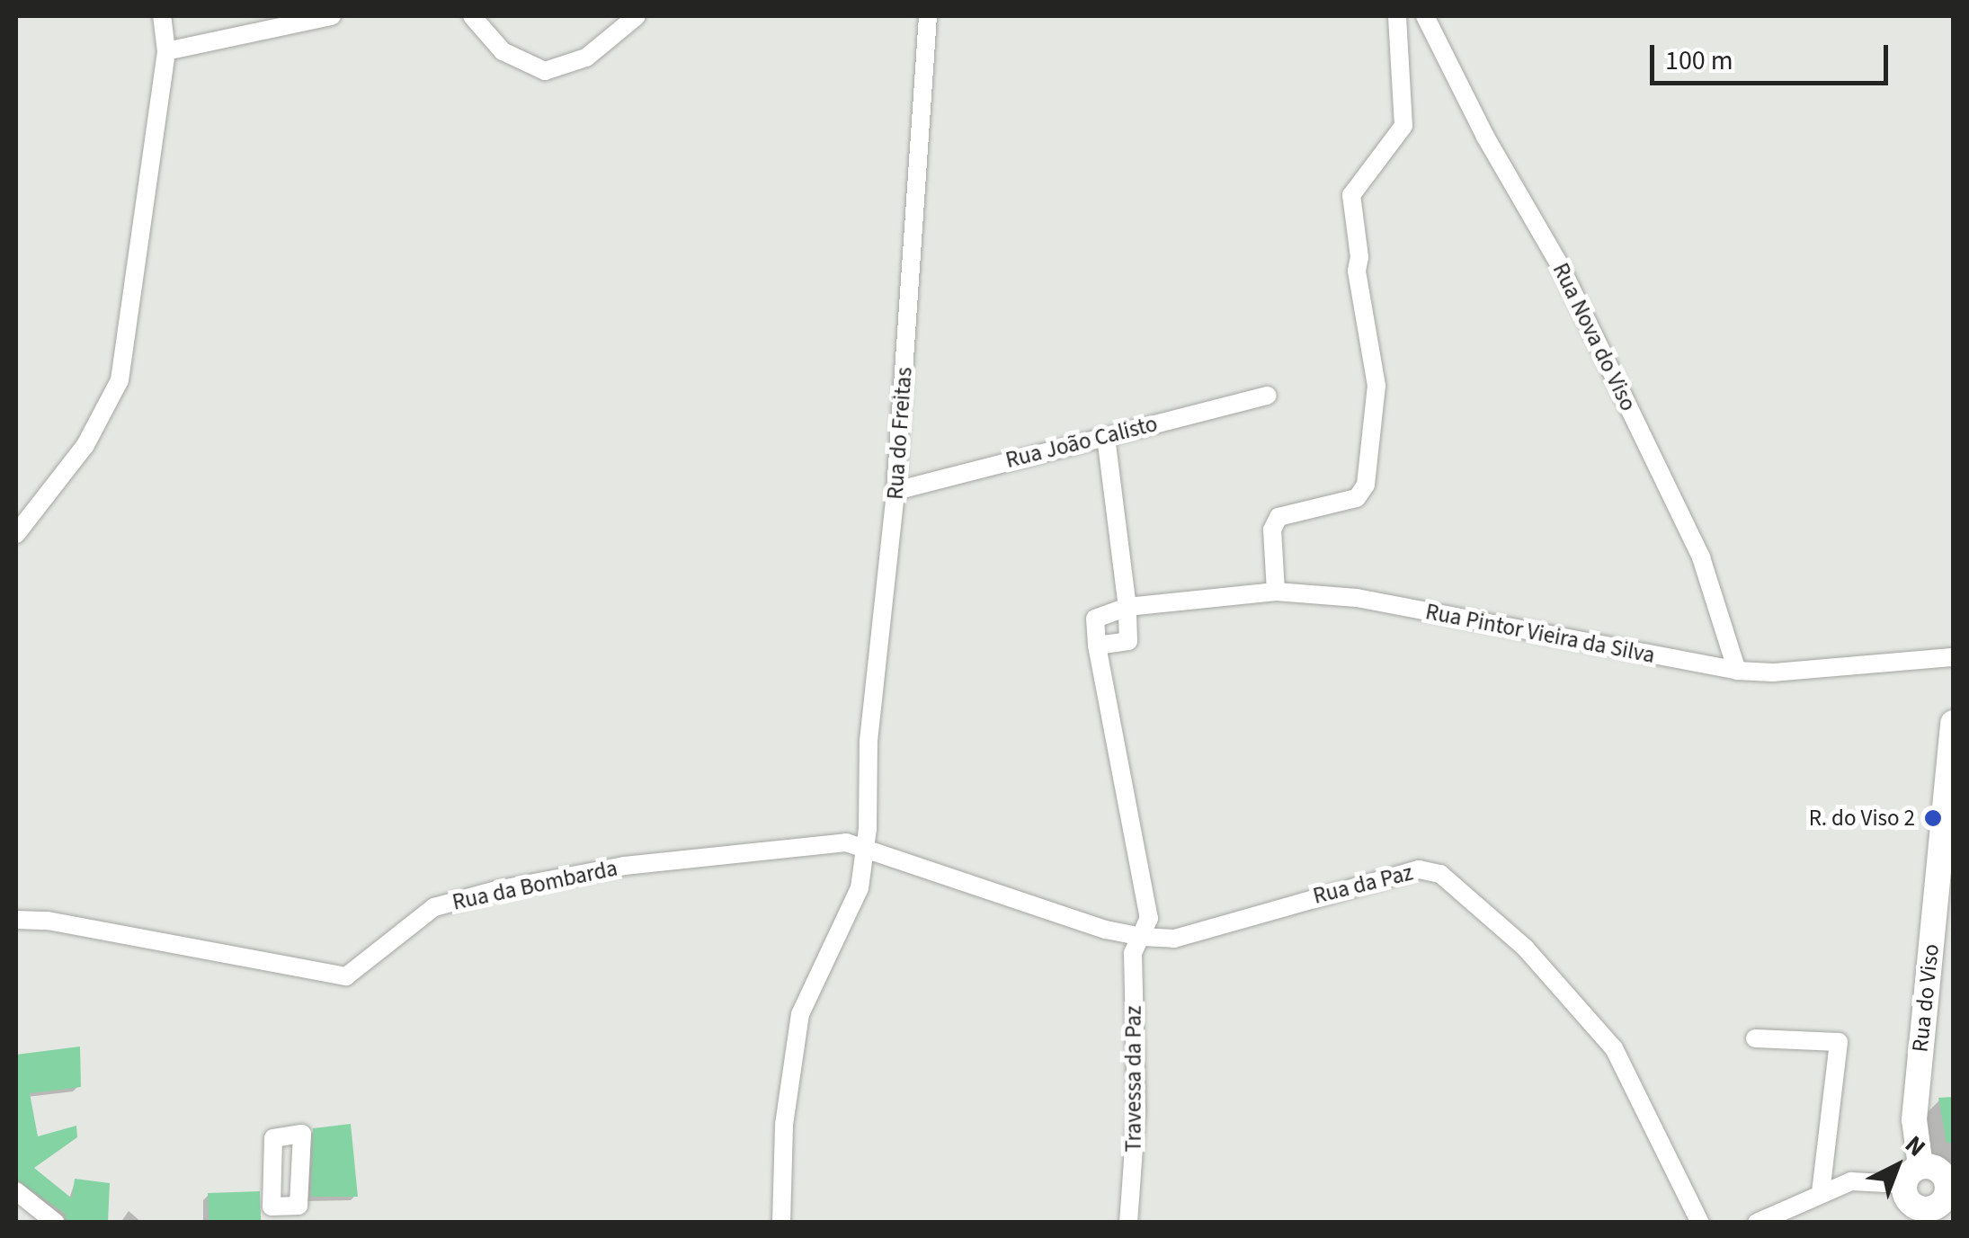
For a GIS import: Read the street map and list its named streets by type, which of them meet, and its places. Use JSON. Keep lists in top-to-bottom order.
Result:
{
  "streets": {
    "main road": ["Rua do Viso"],
    "street": [
      "Rua Nova do Viso",
      "Rua do Freitas",
      "Rua João Calisto",
      "Rua Pintor Vieira da Silva",
      "Rua da Paz",
      "Rua da Bombarda",
      "Travessa da Paz"
    ]
  },
  "crossings": [
    ["Rua Nova do Viso", "Rua Pintor Vieira da Silva"],
    ["Rua do Freitas", "Rua João Calisto"],
    ["Rua do Freitas", "Rua da Paz"],
    ["Rua do Freitas", "Rua da Bombarda"],
    ["Rua da Paz", "Rua da Bombarda"],
    ["Rua da Paz", "Travessa da Paz"]
  ],
  "places": ["R. do Viso 2"],
  "scale_bar": "100 m",
  "north": "top right"
}
